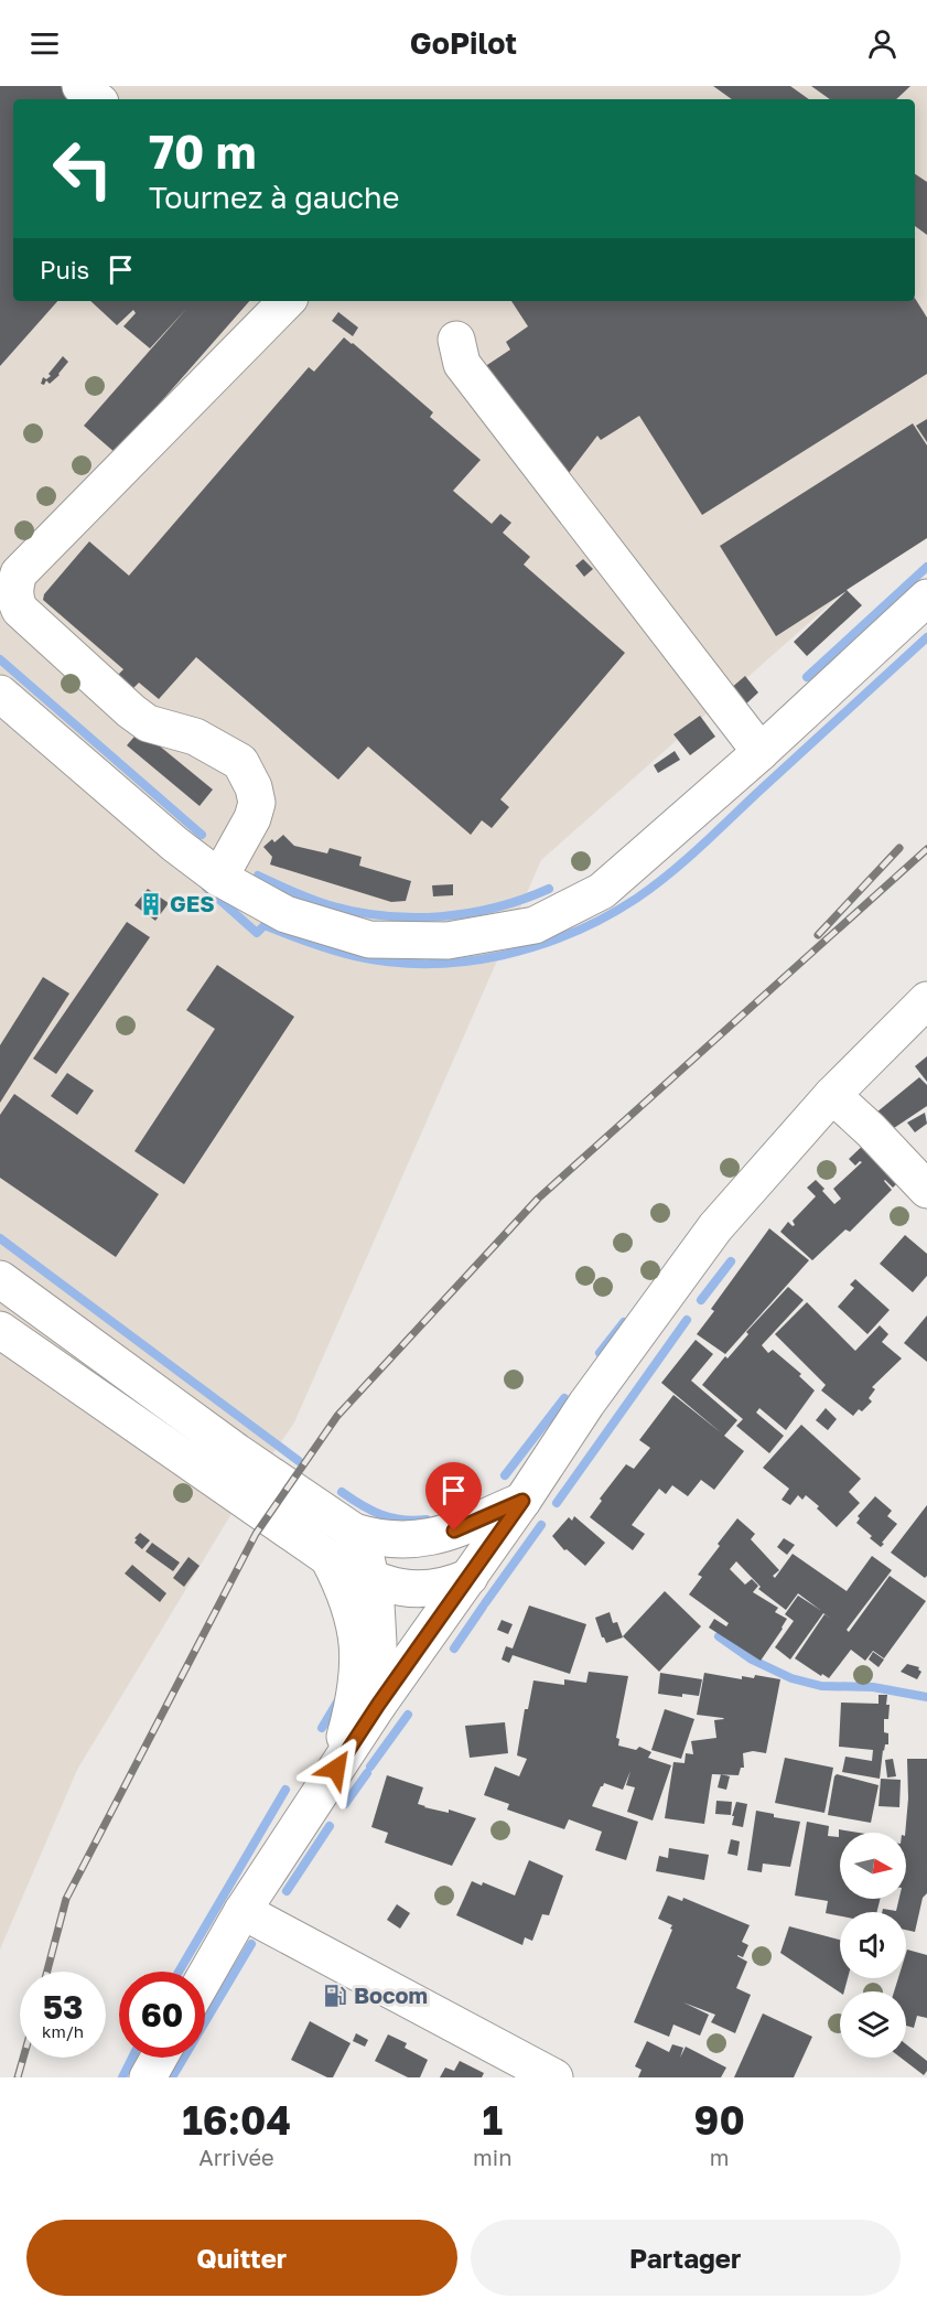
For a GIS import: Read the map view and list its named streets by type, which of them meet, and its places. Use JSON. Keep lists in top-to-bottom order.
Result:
{
  "places": {
    "building": ["GES"],
    "fuel station": ["Bocom"]
  },
  "north": "right",
  "page": {
    "header": "GoPilot",
    "turn": ["70 m", "Tournez à gauche"],
    "then": "Puis",
    "speed": "53 km/h",
    "limit": "60",
    "eta": [
      "16:04",
      "Arrivée",
      "1",
      "min",
      "90",
      "m"
    ],
    "buttons": ["Quitter", "Partager"]
  }
}
